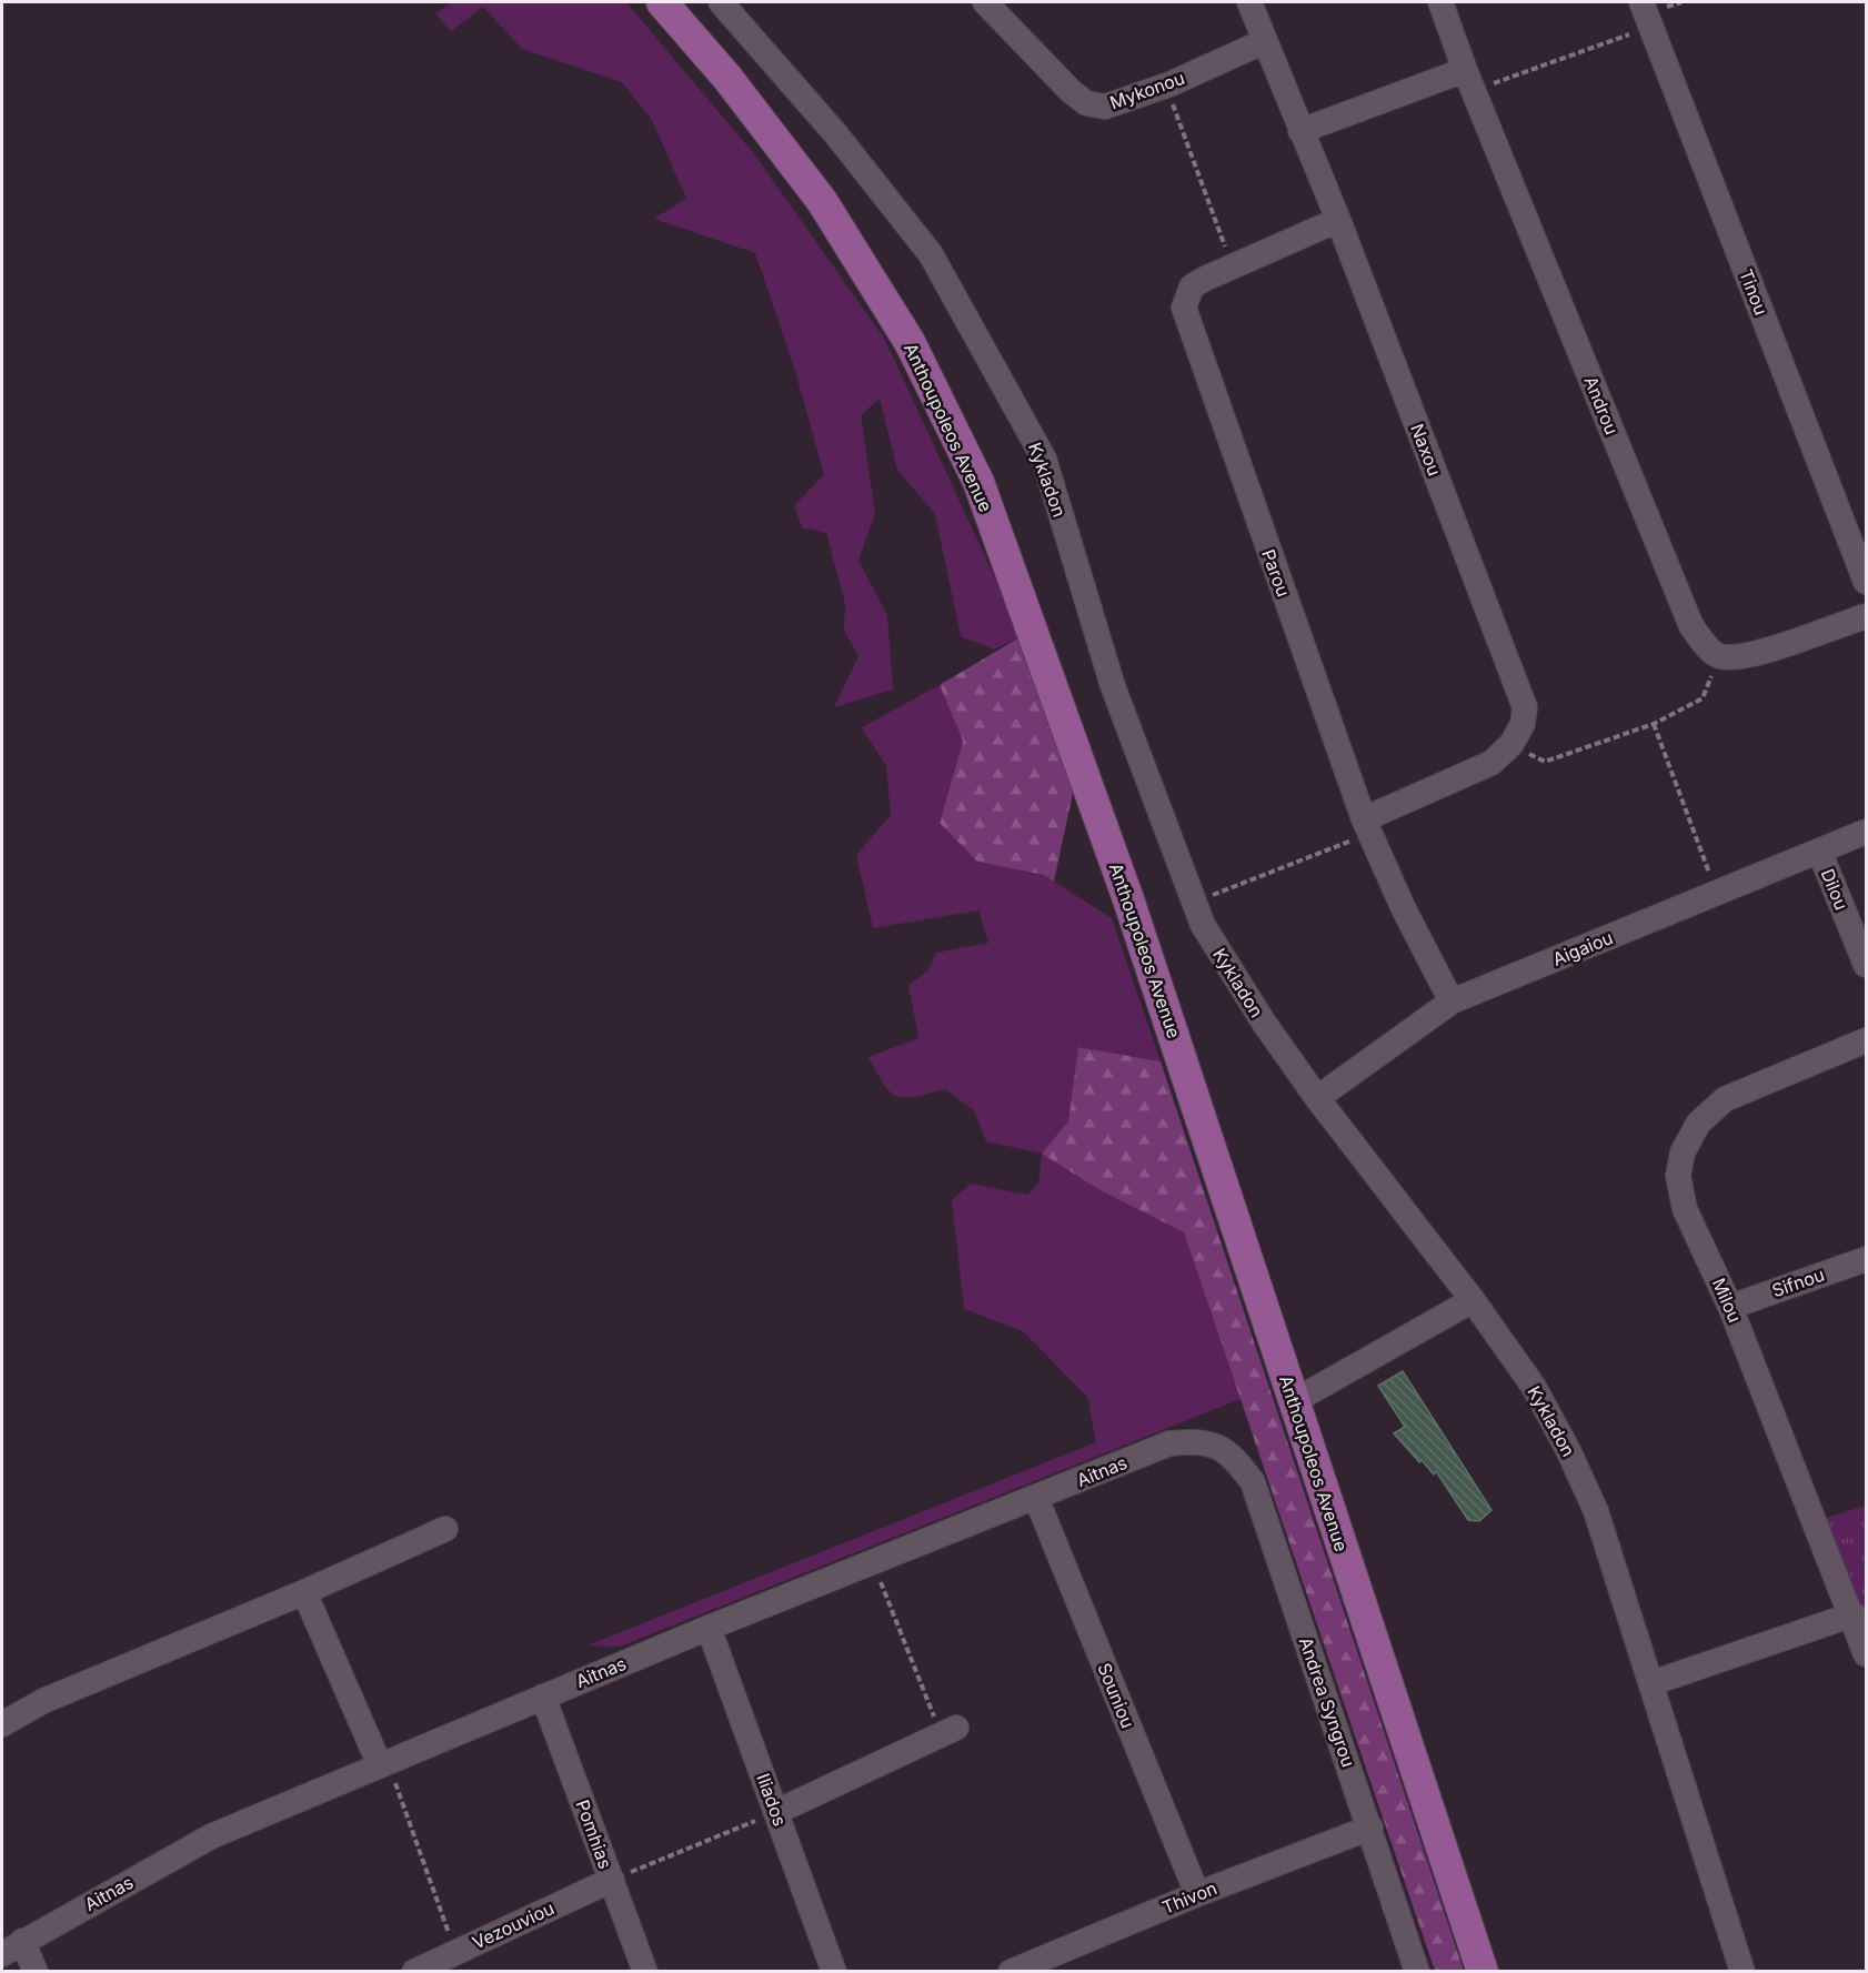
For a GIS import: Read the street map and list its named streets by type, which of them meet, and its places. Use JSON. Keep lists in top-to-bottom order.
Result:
{
  "streets": {
    "main road": ["Anthoupoleos Avenue"],
    "street": [
      "Mykonou",
      "Tinou",
      "Androu",
      "Naxou",
      "Kykladon",
      "Parou",
      "Dilou",
      "Aigaiou",
      "Sifnou",
      "Milou",
      "Aitnas",
      "Souniou",
      "Andrea Syngrou",
      "Iliados",
      "Pomhias",
      "Thivon",
      "Vezouviou"
    ]
  },
  "crossings": [
    ["Mykonou", "Naxou"],
    ["Naxou", "Parou"],
    ["Kykladon", "Aigaiou"],
    ["Parou", "Aigaiou"],
    ["Dilou", "Aigaiou"],
    ["Sifnou", "Milou"],
    ["Aitnas", "Souniou"],
    ["Aitnas", "Andrea Syngrou"],
    ["Aitnas", "Iliados"],
    ["Aitnas", "Pomhias"],
    ["Souniou", "Thivon"],
    ["Andrea Syngrou", "Thivon"],
    ["Pomhias", "Vezouviou"]
  ]
}
